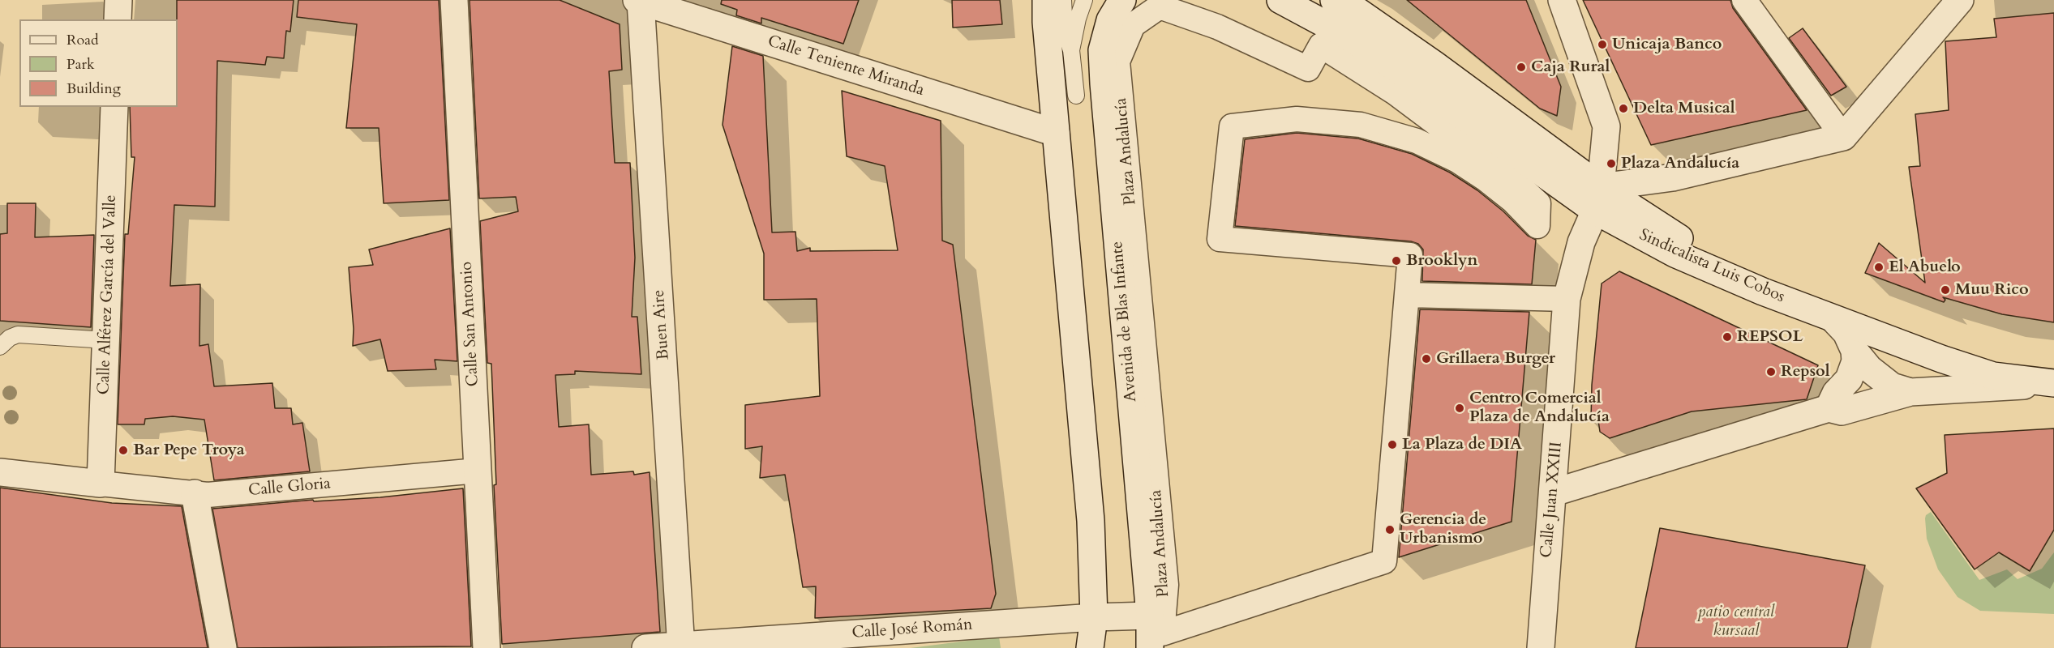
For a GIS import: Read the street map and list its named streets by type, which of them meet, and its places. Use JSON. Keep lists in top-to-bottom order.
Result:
{
  "streets": {
    "street": [
      "Calle Teniente Miranda",
      "Plaza Andalucía",
      "Sindicalista Luis Cobos",
      "Calle Alférez García del Valle",
      "Avenida de Blas Infante",
      "Calle San Antonio",
      "Buen Aire",
      "Calle Gloria",
      "Calle Juan XXIII",
      "Calle José Román"
    ]
  },
  "crossings": [
    ["Calle Teniente Miranda", "Buen Aire"],
    ["Sindicalista Luis Cobos", "Calle Juan XXIII"],
    ["Calle Alférez García del Valle", "Calle Gloria"],
    ["Avenida de Blas Infante", "Calle José Román"],
    ["Calle San Antonio", "Calle Gloria"],
    ["Buen Aire", "Calle José Román"]
  ],
  "parks": ["patio central kursaal"],
  "places": [
    "Unicaja Banco",
    "Caja Rural",
    "Delta Musical",
    "Plaza Andalucía",
    "Brooklyn",
    "El Abuelo",
    "Muu Rico",
    "REPSOL",
    "Grillaera Burger",
    "Repsol",
    "Centro Comercial Plaza de Andalucía",
    "La Plaza de DIA",
    "Bar Pepe Troya",
    "Gerencia de Urbanismo"
  ],
  "legend": ["Road", "Park", "Building"]
}
